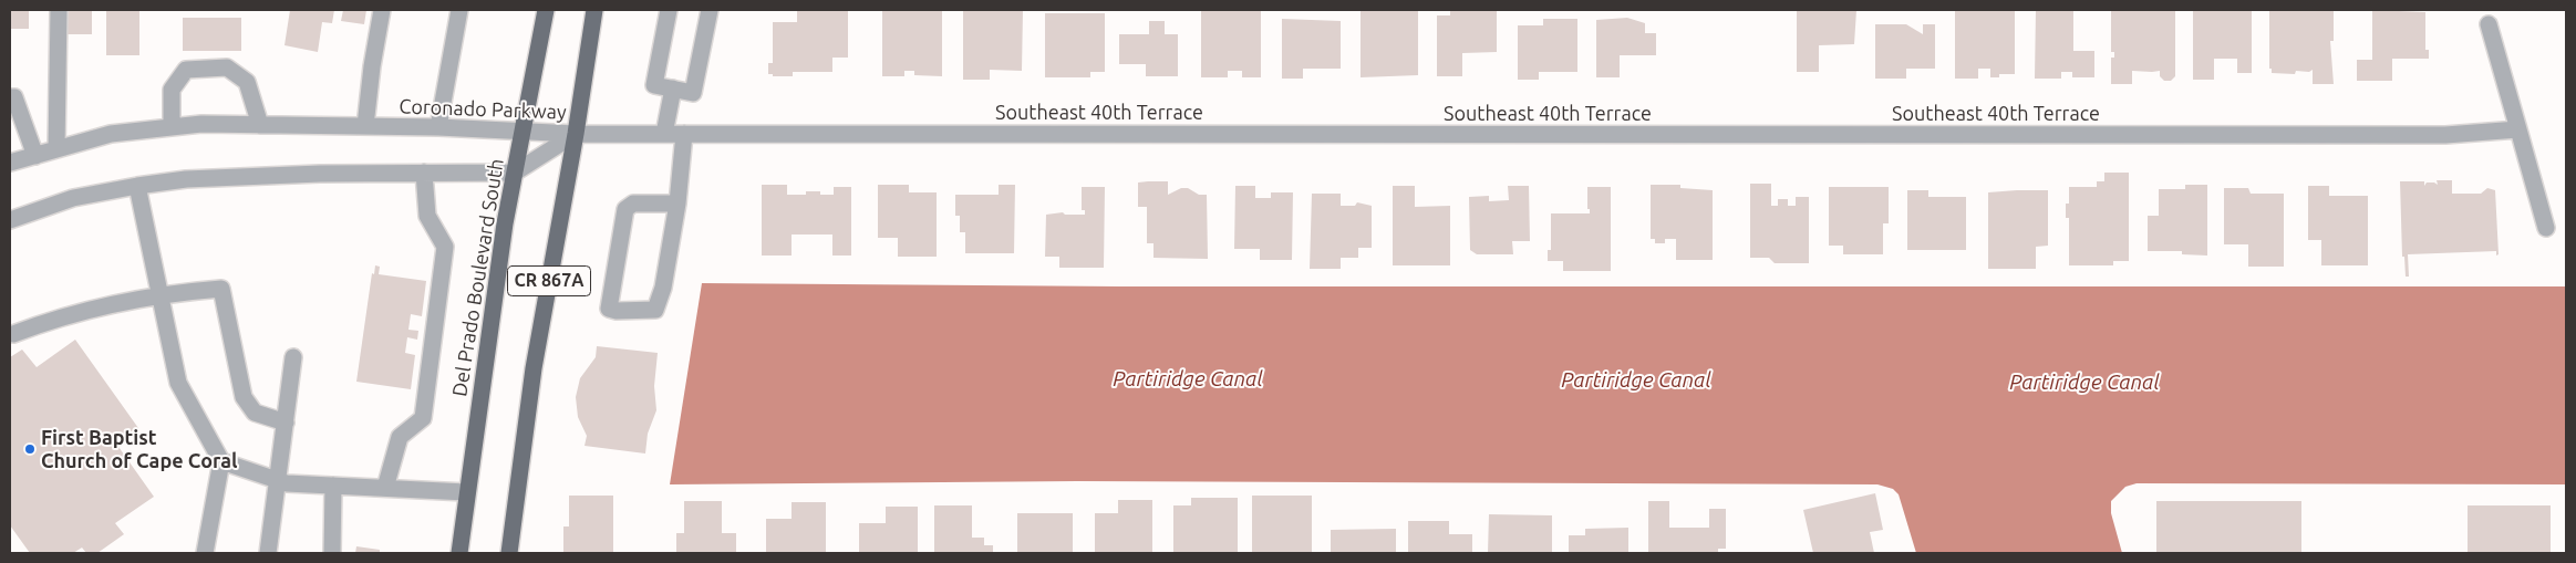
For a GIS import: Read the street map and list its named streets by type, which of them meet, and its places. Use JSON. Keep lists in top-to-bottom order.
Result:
{
  "streets": {
    "main road": ["Del Prado Boulevard South", "CR 867A"],
    "street": ["Coronado Parkway", "Southeast 40th Terrace"]
  },
  "crossings": [
    ["Coronado Parkway", "Southeast 40th Terrace"],
    ["Coronado Parkway", "Del Prado Boulevard South"],
    ["Coronado Parkway", "CR 867A"],
    ["Southeast 40th Terrace", "CR 867A"]
  ],
  "water": ["Partiridge Canal"],
  "places": ["First Baptist Church of Cape Coral"]
}
